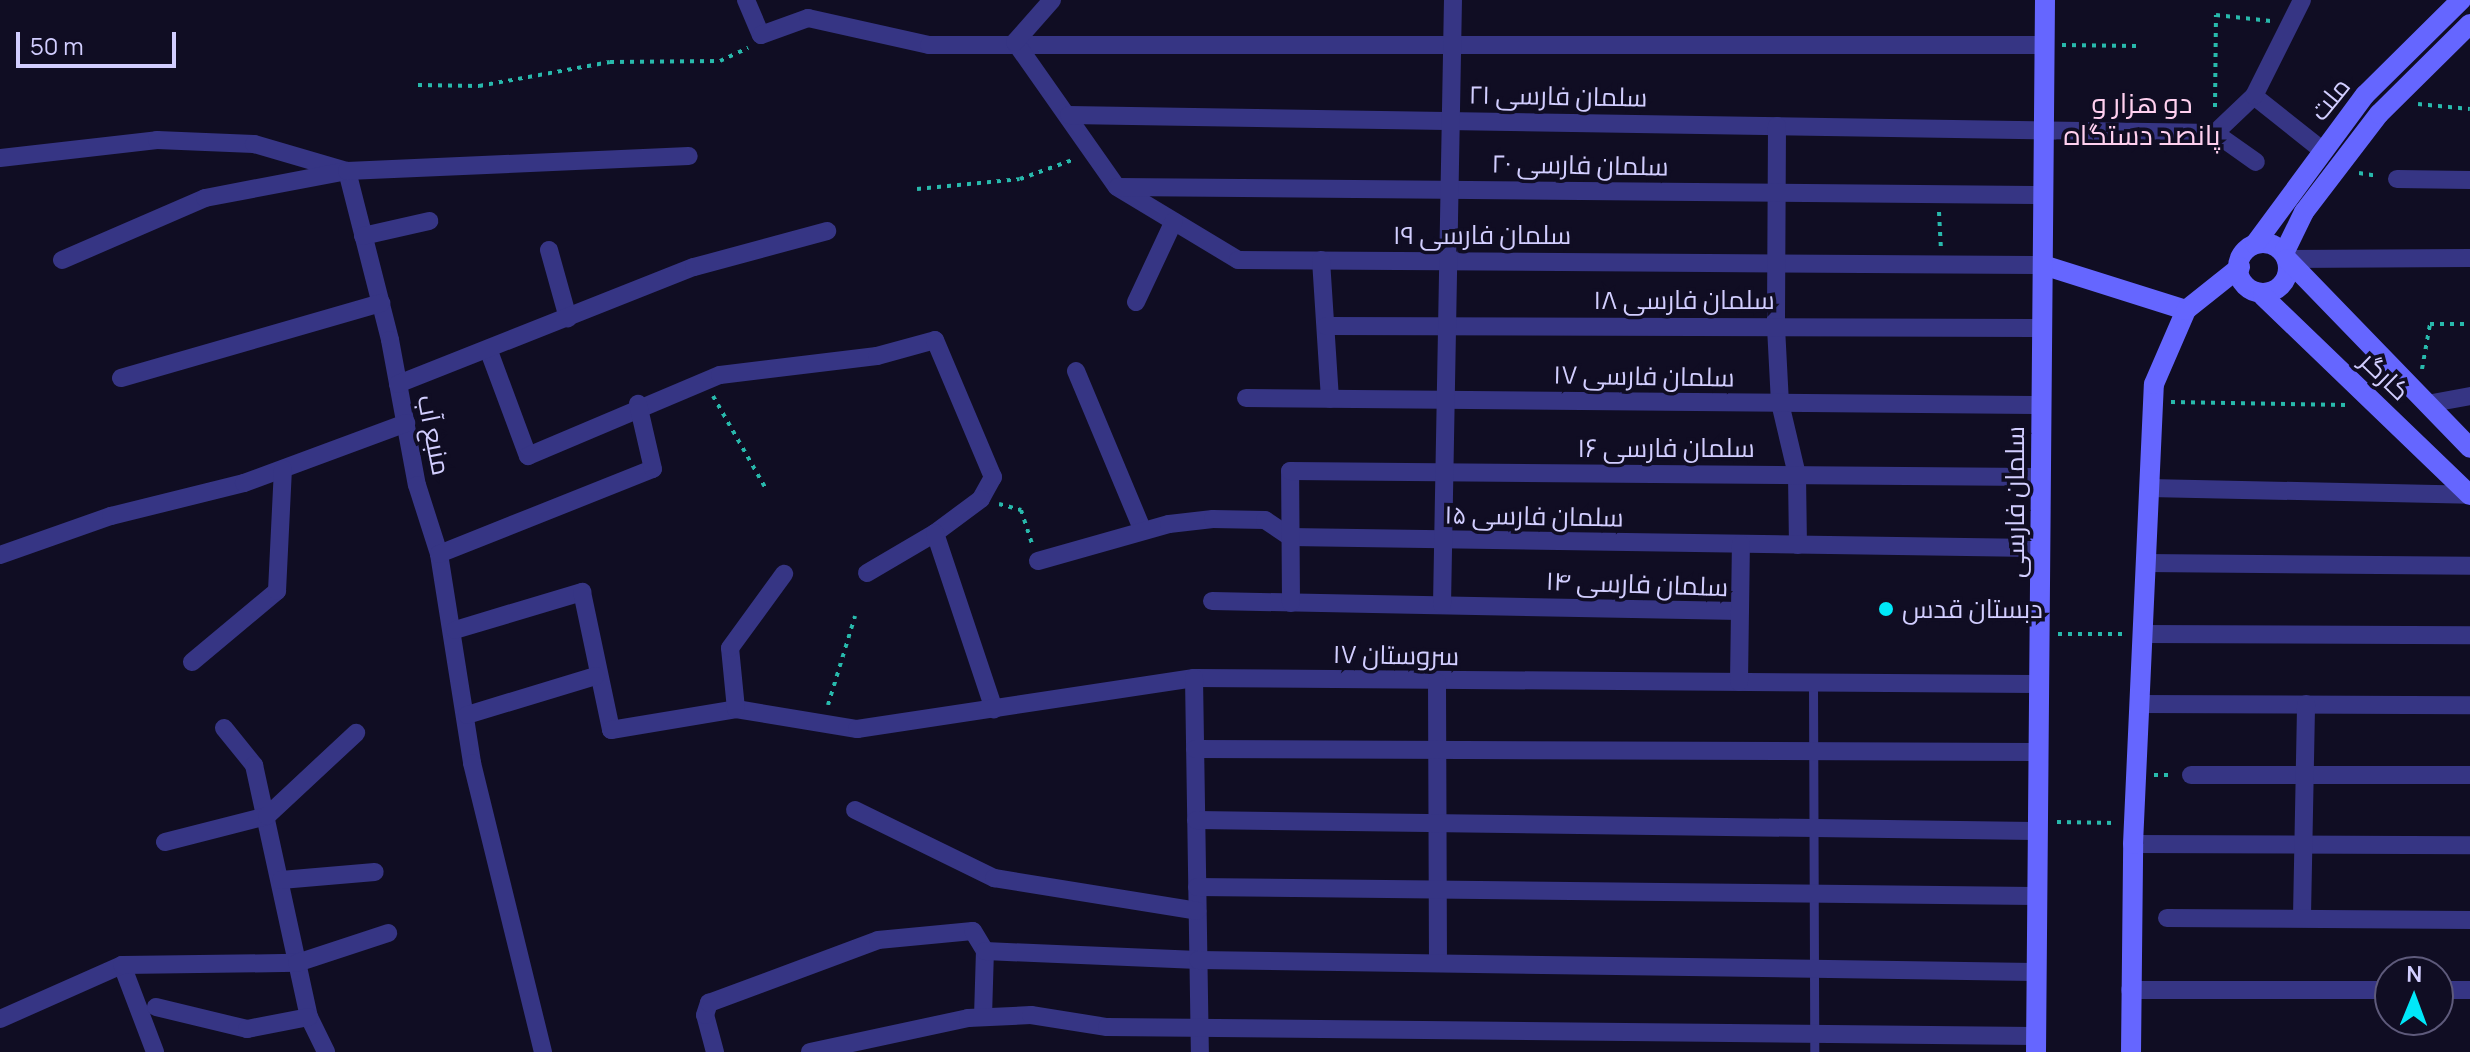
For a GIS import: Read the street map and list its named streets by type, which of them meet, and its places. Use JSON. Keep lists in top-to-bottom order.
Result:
{
  "streets": {
    "street": [
      "سلمان فارسی ۲۱",
      "ملت",
      "سلمان فارسی ۲۰",
      "سلمان فارسی ۱۹",
      "سلمان فارسی ۱۸",
      "سلمان فارسی ۱۷",
      "کارگر",
      "منبع آب",
      "سلمان فارسی ۱۶",
      "سلمان فارسی",
      "سلمان فارسی ۱۵",
      "سلمان فارسی ۱۴",
      "سروستان ۱۷"
    ]
  },
  "crossings": [
    ["سلمان فارسی ۲۱", "سلمان فارسی ۱۹"],
    ["سلمان فارسی ۲۱", "سلمان فارسی"],
    ["ملت", "کارگر"],
    ["سلمان فارسی ۲۰", "سلمان فارسی ۱۹"],
    ["سلمان فارسی ۲۰", "سلمان فارسی"],
    ["سلمان فارسی ۱۹", "سلمان فارسی"],
    ["سلمان فارسی ۱۸", "سلمان فارسی"],
    ["سلمان فارسی ۱۷", "سلمان فارسی"],
    ["سلمان فارسی ۱۶", "سلمان فارسی"],
    ["سلمان فارسی ۱۶", "سلمان فارسی ۱۵"],
    ["سلمان فارسی", "سلمان فارسی ۱۵"],
    ["سلمان فارسی ۱۴", "سروستان ۱۷"]
  ],
  "districts": ["دو هزار و پانصد دستگاه"],
  "places": ["دبستان قدس"],
  "scale_bar": "50 m",
  "north": "top"
}
